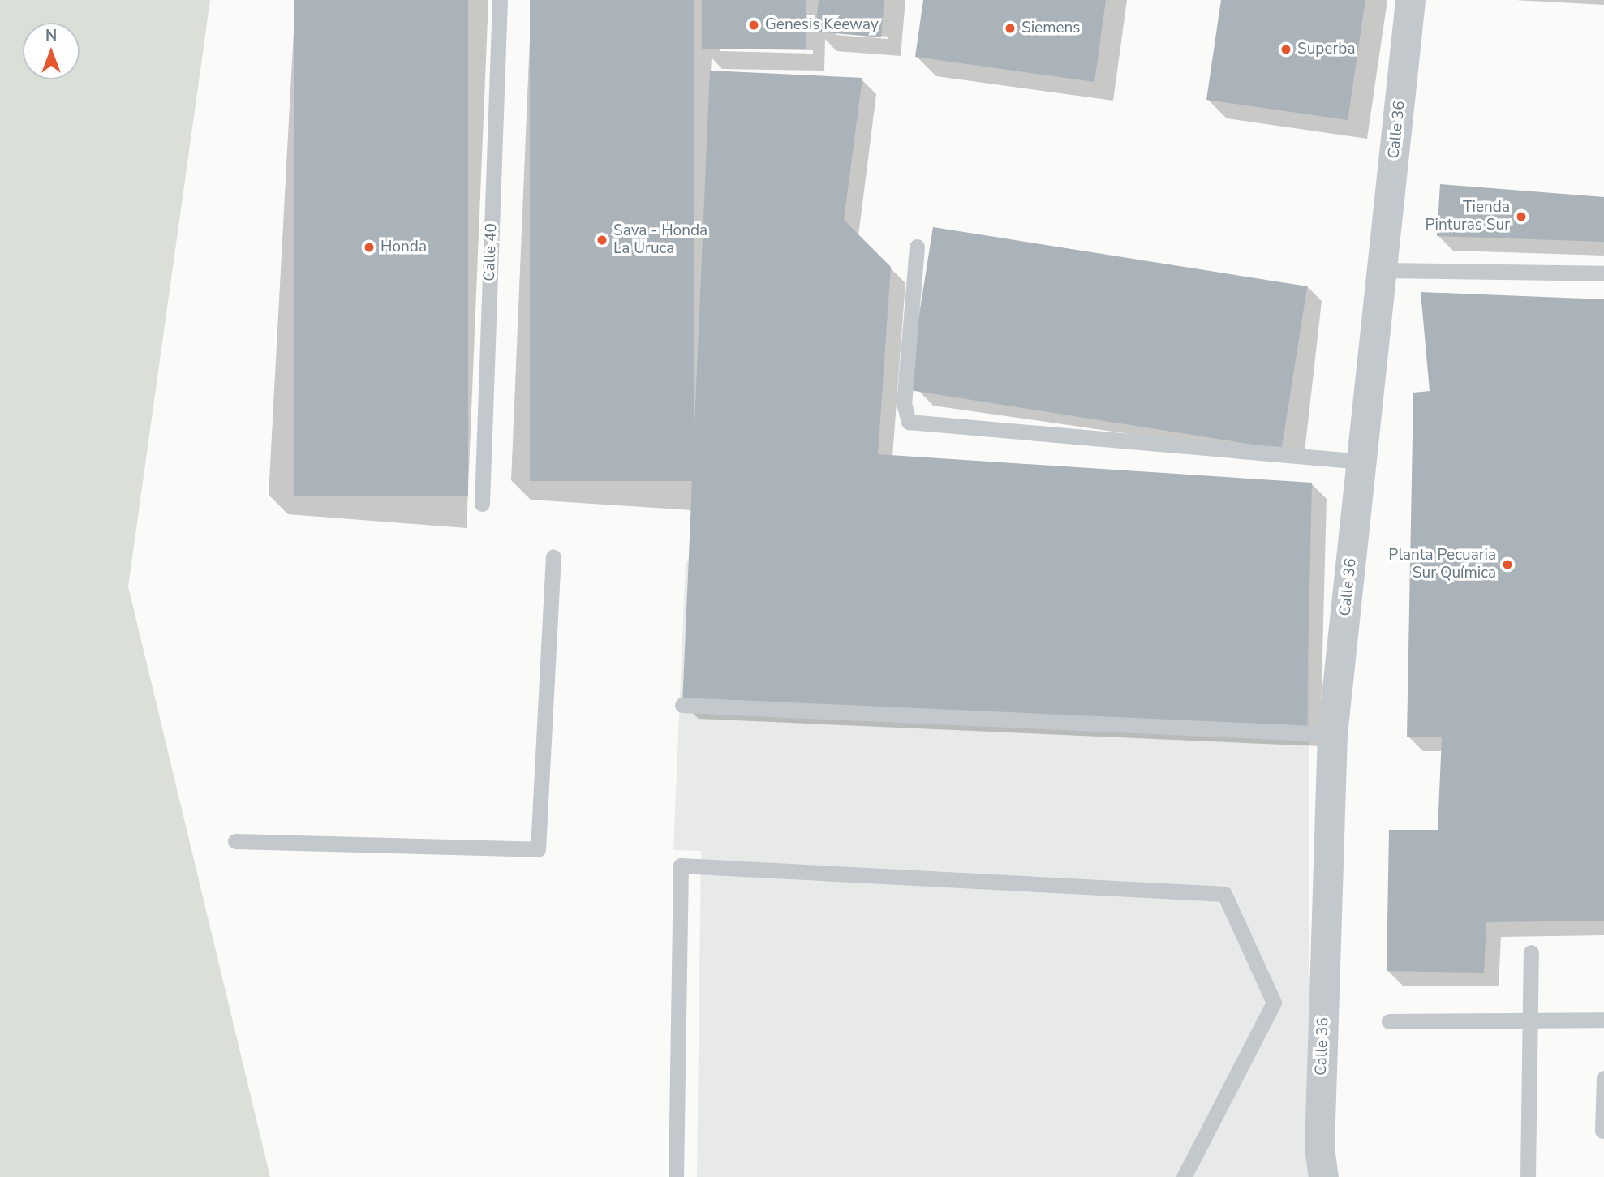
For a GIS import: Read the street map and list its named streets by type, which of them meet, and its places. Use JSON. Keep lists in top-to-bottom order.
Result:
{
  "streets": {
    "street": ["Calle 36"],
    "lane": ["Calle 40"]
  },
  "places": [
    "Genesis Keeway",
    "Siemens",
    "Superba",
    "Tienda Pinturas Sur",
    "Sava - Honda La Uruca",
    "Honda",
    "Planta Pecuaria Sur Química"
  ],
  "north": "top"
}
